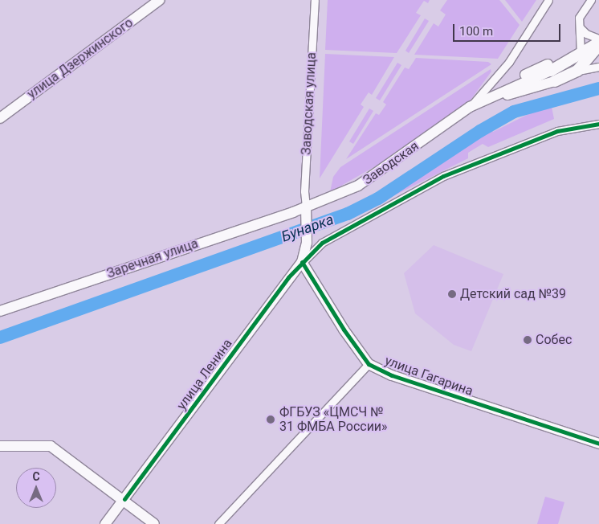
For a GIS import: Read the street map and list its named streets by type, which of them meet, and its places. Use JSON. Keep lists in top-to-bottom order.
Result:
{
  "streets": {
    "main road": [
      "улица Дзержинского",
      "Заводская",
      "Заречная улица",
      "улица Ленина",
      "улица Гагарина"
    ],
    "street": ["Заводская улица"]
  },
  "crossings": [
    ["Заводская улица", "Заводская"],
    ["Заводская улица", "Заречная улица"],
    ["Заводская", "Заречная улица"],
    ["улица Ленина", "улица Гагарина"]
  ],
  "water": ["Бунарка"],
  "places": ["Детский сад №39", "Собес", "ФГБУЗ «ЦМСЧ № 31 ФМБА России»"],
  "scale_bar": "100 m",
  "north": "top"
}
